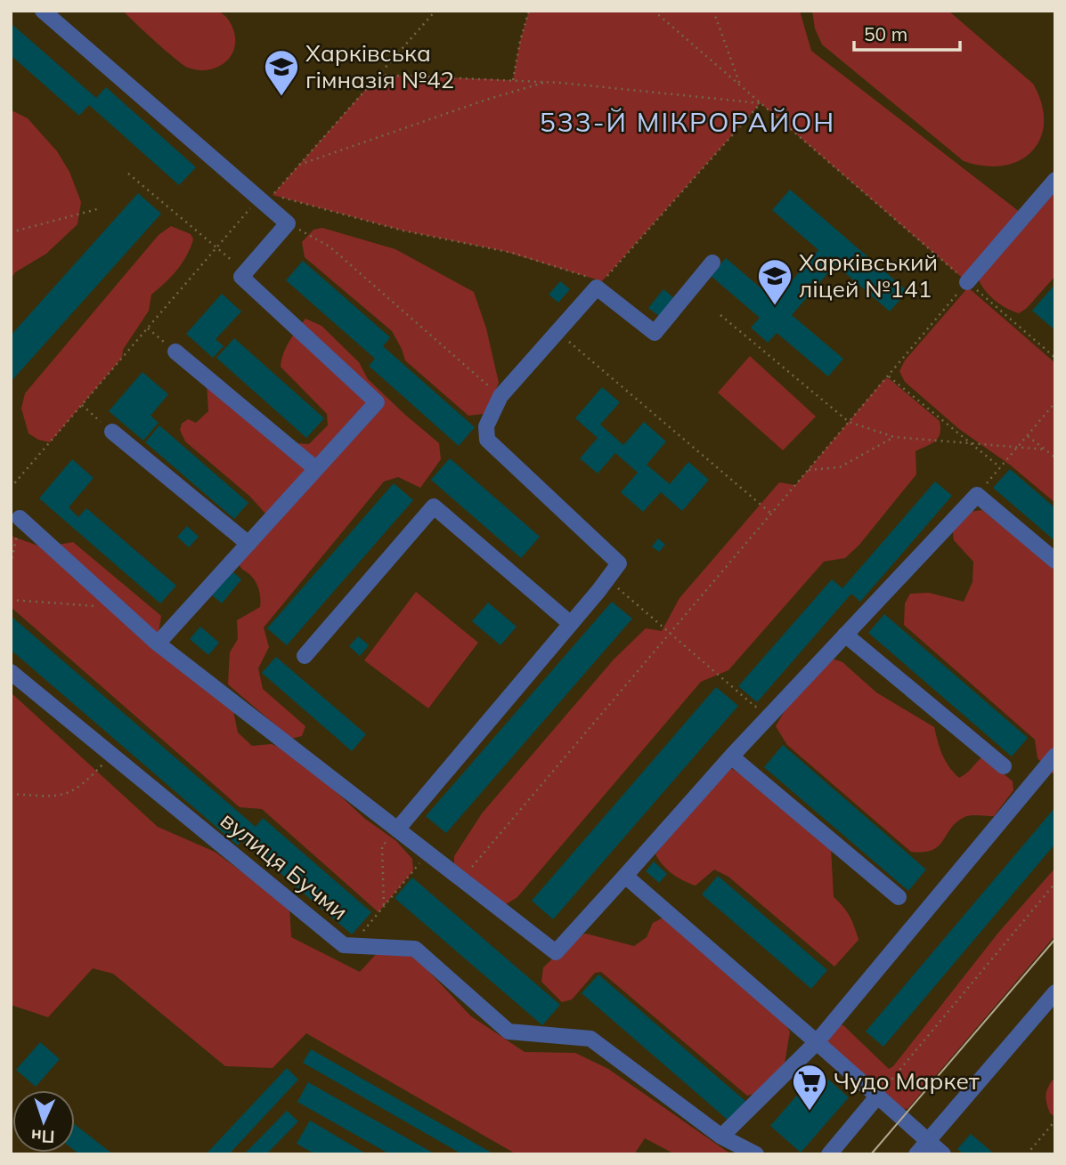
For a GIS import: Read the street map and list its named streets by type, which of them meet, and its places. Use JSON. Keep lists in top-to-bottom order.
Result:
{
  "streets": {
    "street": ["вулиця Бучми"]
  },
  "districts": ["533-Й МІКРОРАЙОН"],
  "places": {
    "school or university": ["Харківська гімназія №42", "Харківський ліцей №141"],
    "supermarket": ["Чудо Маркет"]
  },
  "scale_bar": "50 m",
  "north": "bottom"
}
